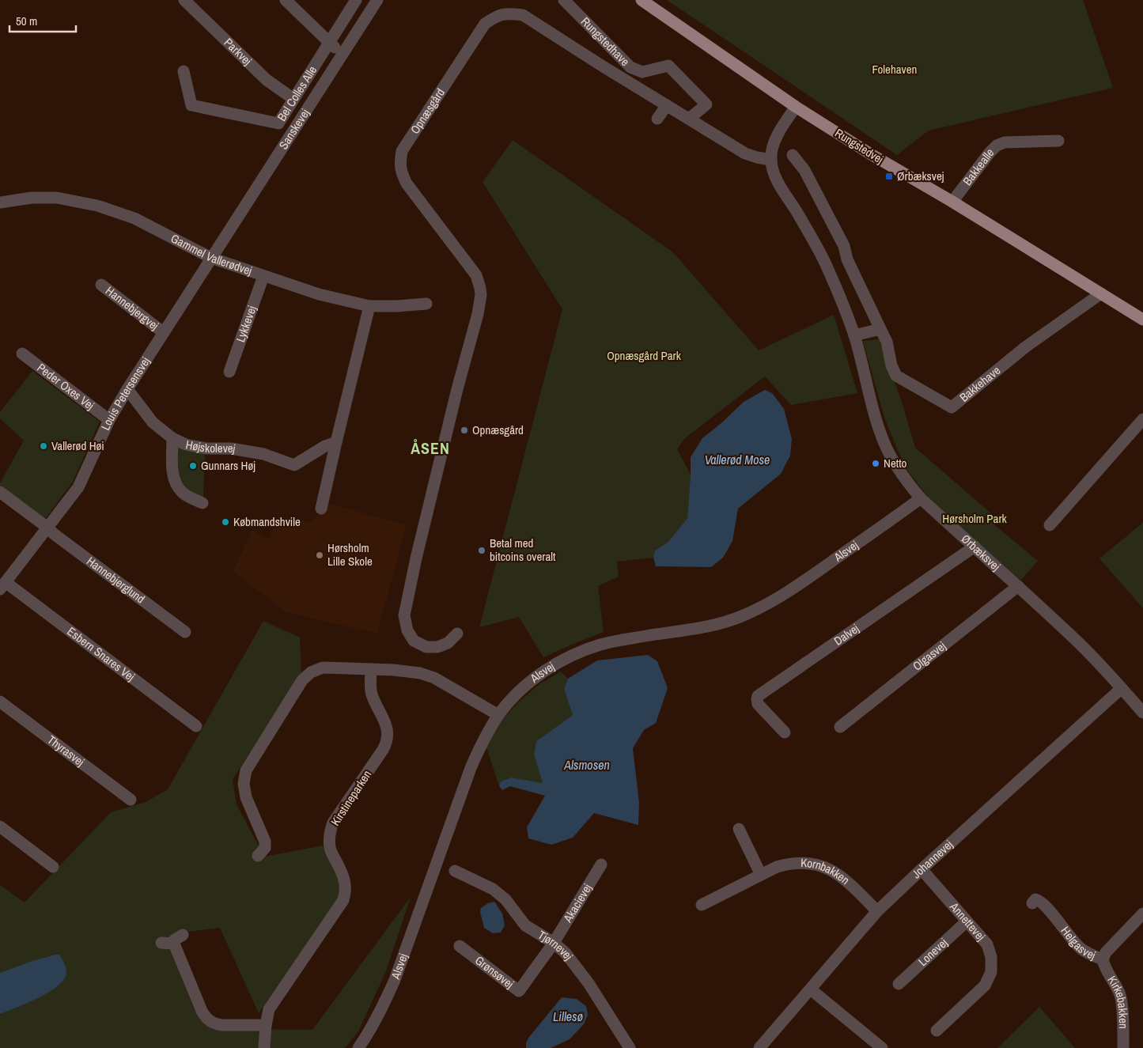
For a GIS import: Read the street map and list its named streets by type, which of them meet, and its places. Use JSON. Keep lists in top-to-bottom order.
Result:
{
  "streets": {
    "main road": ["Rungstedvej"],
    "street": [
      "Rungstedhave",
      "Parkvej",
      "Bel Colles Alle",
      "Opnæsgård",
      "Sanskevej",
      "Bakkealle",
      "Gammel Vallerødvej",
      "Hannebjergvej",
      "Lykkevej",
      "Bakkehave",
      "Peder Oxes Vej",
      "Louis Petersensvej",
      "Højskolevej",
      "Alsvej",
      "Ørbæksvej",
      "Hannebjerglund",
      "Dalvej",
      "Esbern Snares Vej",
      "Olgasvej",
      "Thyrasvej",
      "Kirstineparken",
      "Johannevej",
      "Kornbakken",
      "Akacievej",
      "Annettevej",
      "Helgasvej",
      "Tjørnevej",
      "Lonevej",
      "Grønsøvej",
      "Kirkebakken"
    ]
  },
  "crossings": [
    ["Rungstedhave", "Opnæsgård"],
    ["Parkvej", "Bel Colles Alle"],
    ["Opnæsgård", "Ørbæksvej"],
    ["Sanskevej", "Gammel Vallerødvej"],
    ["Sanskevej", "Louis Petersensvej"],
    ["Rungstedvej", "Bakkealle"],
    ["Rungstedvej", "Bakkehave"],
    ["Gammel Vallerødvej", "Lykkevej"],
    ["Gammel Vallerødvej", "Louis Petersensvej"],
    ["Hannebjergvej", "Louis Petersensvej"],
    ["Peder Oxes Vej", "Louis Petersensvej"],
    ["Louis Petersensvej", "Højskolevej"],
    ["Louis Petersensvej", "Hannebjerglund"],
    ["Louis Petersensvej", "Esbern Snares Vej"],
    ["Alsvej", "Ørbæksvej"],
    ["Ørbæksvej", "Dalvej"],
    ["Ørbæksvej", "Olgasvej"],
    ["Ørbæksvej", "Johannevej"],
    ["Johannevej", "Kornbakken"],
    ["Johannevej", "Annettevej"],
    ["Akacievej", "Tjørnevej"],
    ["Akacievej", "Grønsøvej"],
    ["Annettevej", "Lonevej"],
    ["Helgasvej", "Kirkebakken"],
    ["Tjørnevej", "Grønsøvej"]
  ],
  "districts": ["ÅSEN"],
  "water": ["Vallerød Mose", "Alsmosen", "Lillesø"],
  "parks": ["Folehaven", "Opnæsgård Park", "Hørsholm Park"],
  "places": {
    "transit": ["Ørbæksvej"],
    "other": [
      "Opnæsgård",
      "Vallerød Høi",
      "Netto",
      "Gunnars Høj",
      "Købmandshvile",
      "Betal med bitcoins overalt",
      "Hørsholm Lille Skole"
    ]
  },
  "scale_bar": "50 m"
}
